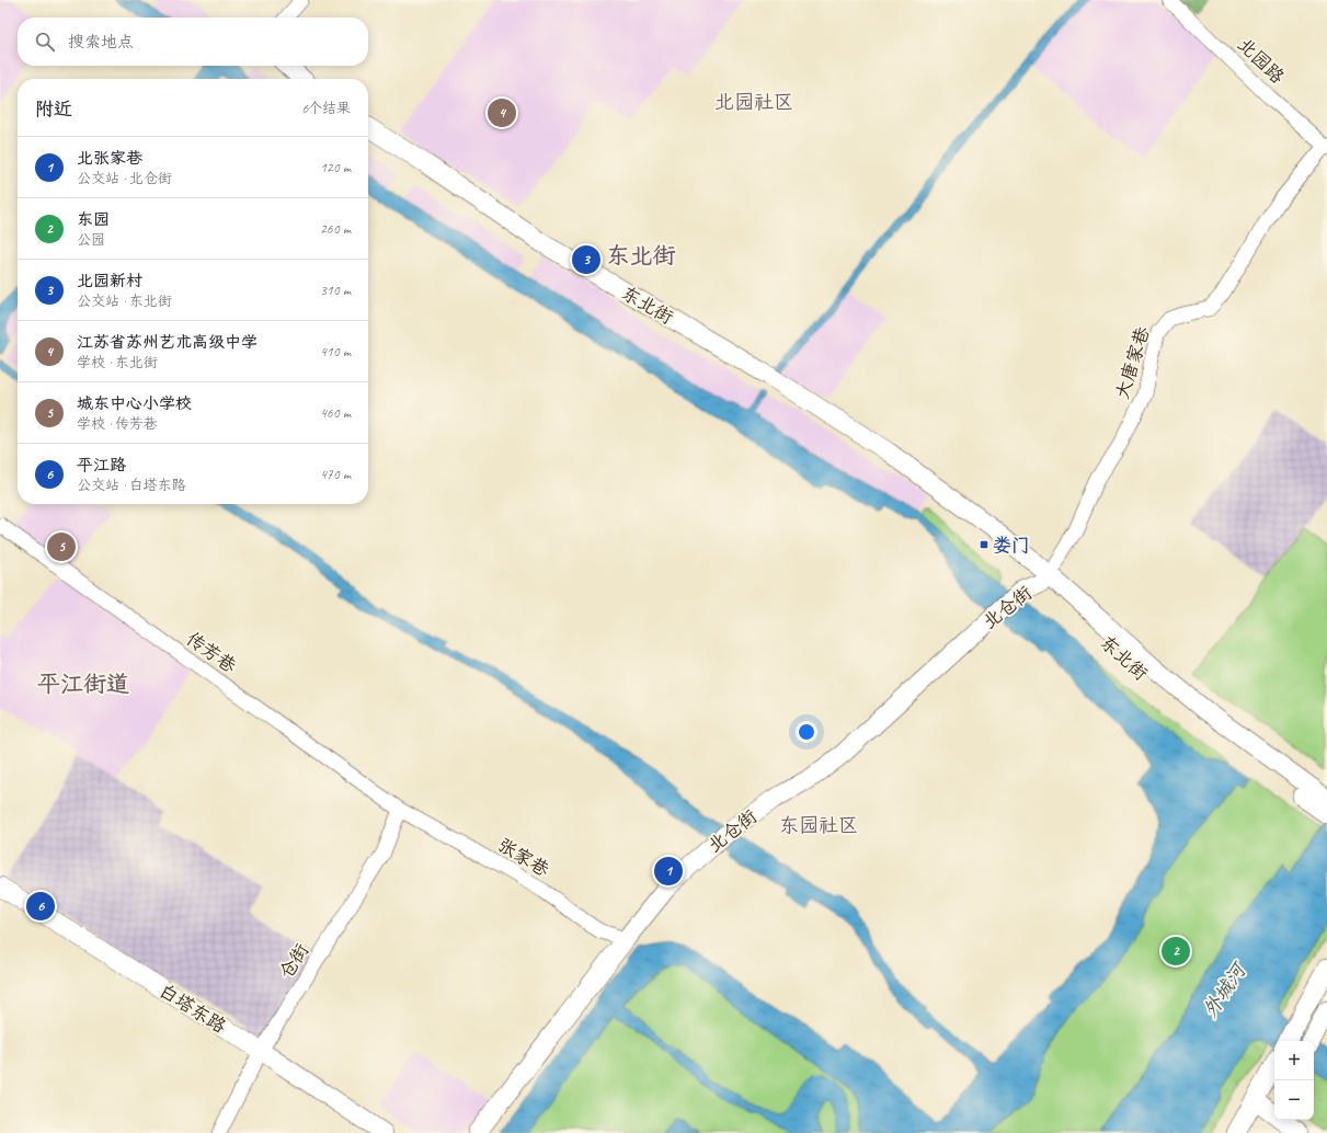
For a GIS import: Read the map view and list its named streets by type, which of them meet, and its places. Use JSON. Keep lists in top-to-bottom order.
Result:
{
  "streets": {
    "main road": ["东北街", "北仓街", "白塔东路"],
    "street": [
      "北园路",
      "大唐家巷",
      "传芳巷",
      "张家巷",
      "仓街"
    ]
  },
  "crossings": [
    ["北园路", "大唐家巷"],
    ["东北街", "大唐家巷"],
    ["东北街", "北仓街"],
    ["大唐家巷", "北仓街"],
    ["北仓街", "张家巷"],
    ["传芳巷", "张家巷"],
    ["传芳巷", "仓街"],
    ["张家巷", "仓街"],
    ["仓街", "白塔东路"]
  ],
  "districts": [
    "北园社区",
    "东北街",
    "平江街道",
    "东园社区"
  ],
  "water": ["外城河"],
  "places": {
    "transit": ["娄门"]
  },
  "page": {
    "search": "搜索地点",
    "heading": ["附近", "6个结果"],
    "pins": [
      "4",
      "3",
      "5",
      "1",
      "6",
      "2"
    ],
    "list": [
      {
        "mark": "1",
        "name": "北张家巷",
        "note": "公交站 · 北仓街",
        "value": "120 m"
      },
      {
        "mark": "2",
        "name": "东园",
        "note": "公园",
        "value": "260 m"
      },
      {
        "mark": "3",
        "name": "北园新村",
        "note": "公交站 · 东北街",
        "value": "310 m"
      },
      {
        "mark": "4",
        "name": "江苏省苏州艺术高级中学",
        "note": "学校 · 东北街",
        "value": "410 m"
      },
      {
        "mark": "5",
        "name": "城东中心小学校",
        "note": "学校 · 传芳巷",
        "value": "460 m"
      },
      {
        "mark": "6",
        "name": "平江路",
        "note": "公交站 · 白塔东路",
        "value": "470 m"
      }
    ],
    "map_buttons": ["+", "−"]
  }
}
